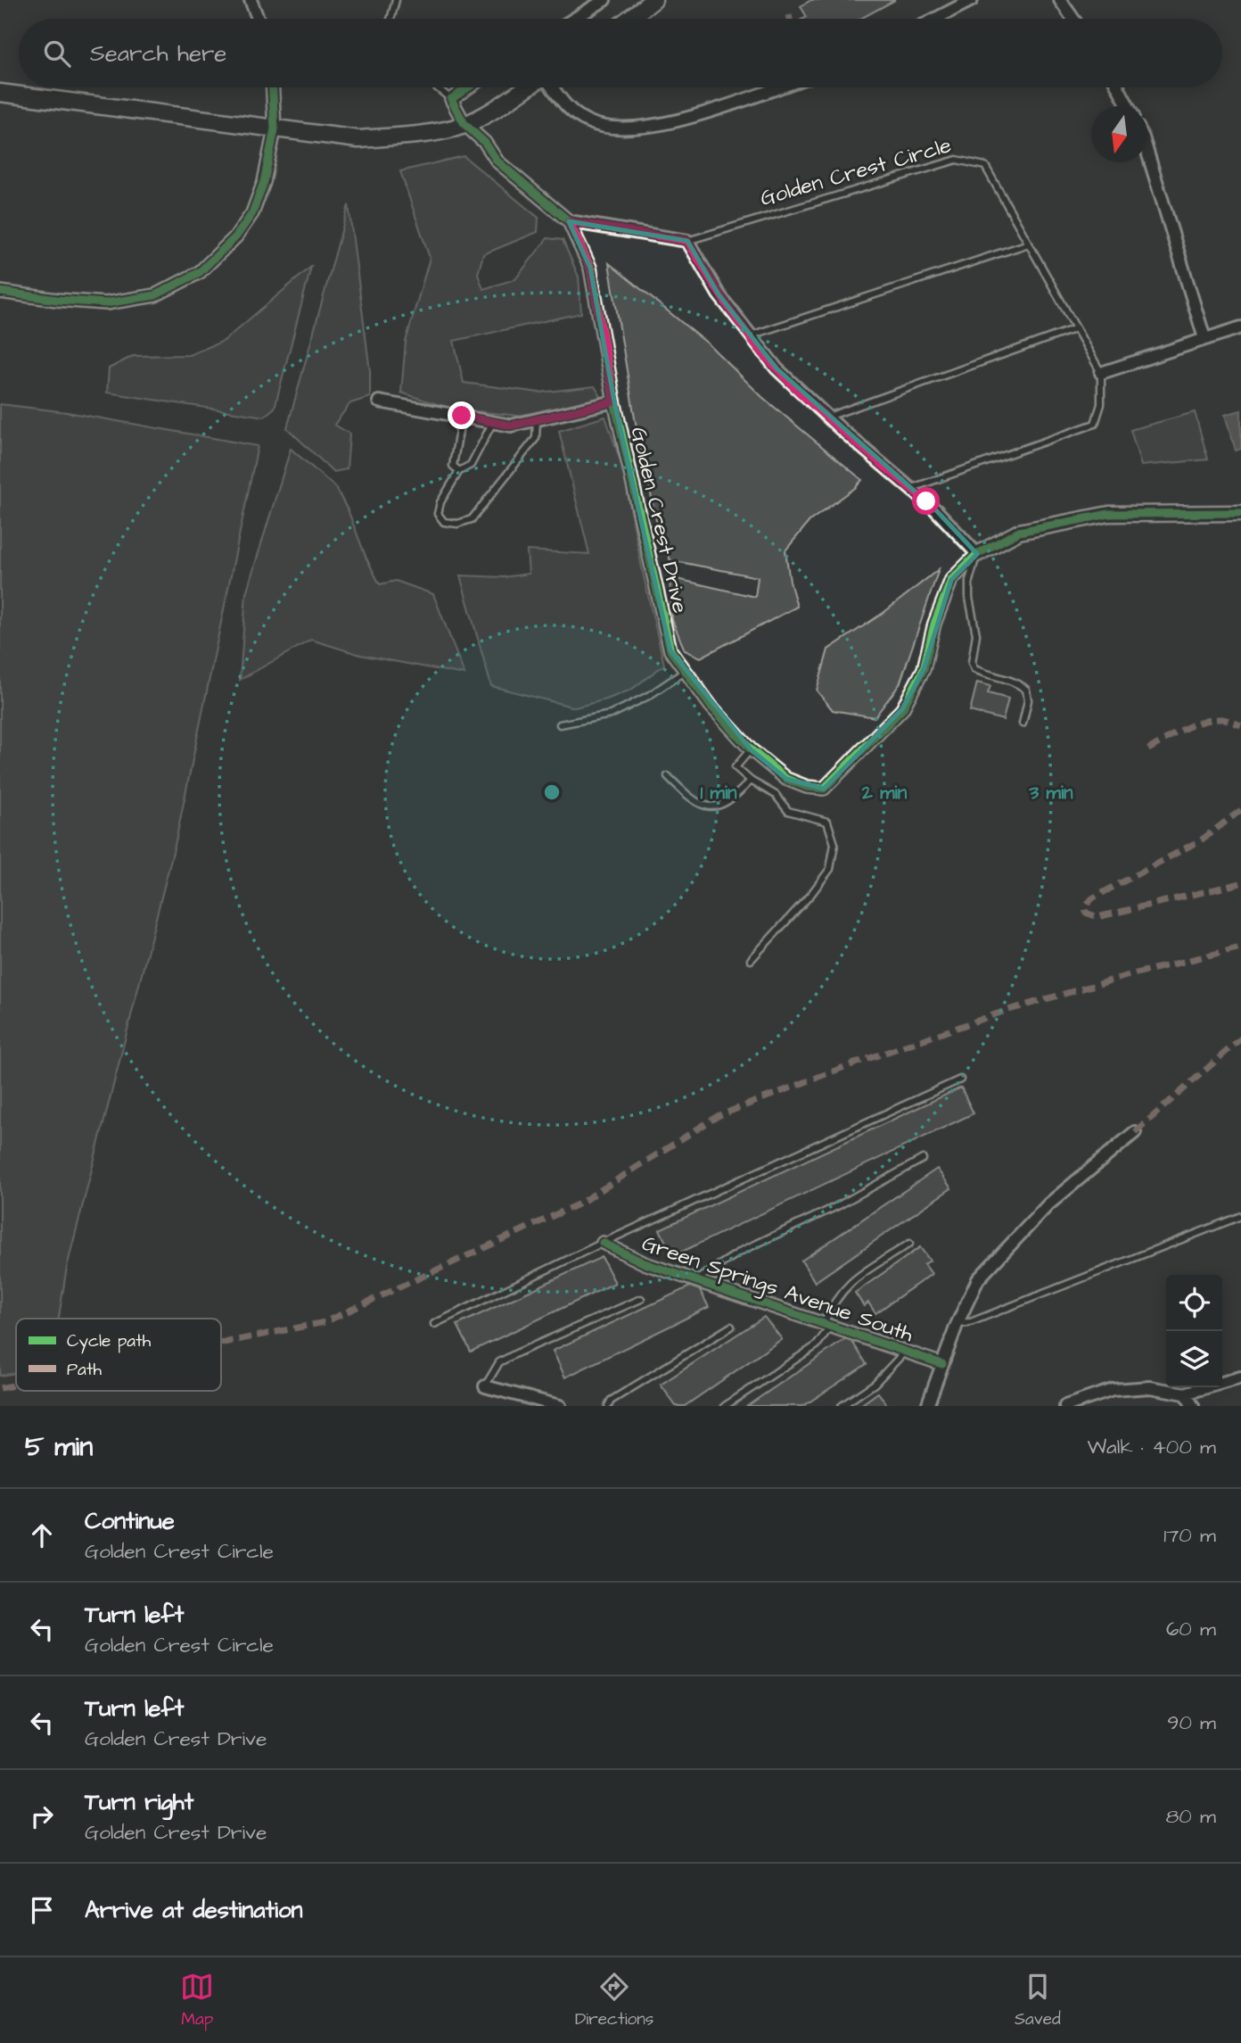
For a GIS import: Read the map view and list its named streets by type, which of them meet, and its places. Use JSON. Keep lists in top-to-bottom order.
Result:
{
  "streets": {
    "street": ["Golden Crest Circle", "Golden Crest Drive", "Green Springs Avenue South"]
  },
  "crossings": [
    ["Golden Crest Circle", "Golden Crest Drive"]
  ],
  "legend": ["Cycle path", "Path"],
  "north": "bottom",
  "page": {
    "search": "Search here",
    "heading": ["5 min", "Walk · 400 m"],
    "list": [
      ["Continue", "Golden Crest Circle", "170 m"],
      ["Turn left", "Golden Crest Circle", "60 m"],
      ["Turn left", "Golden Crest Drive", "90 m"],
      ["Turn right", "Golden Crest Drive", "80 m"],
      "Arrive at destination"
    ],
    "nav": ["Map", "Directions", "Saved"]
  },
  "rings": ["1 min", "2 min", "3 min"]
}
